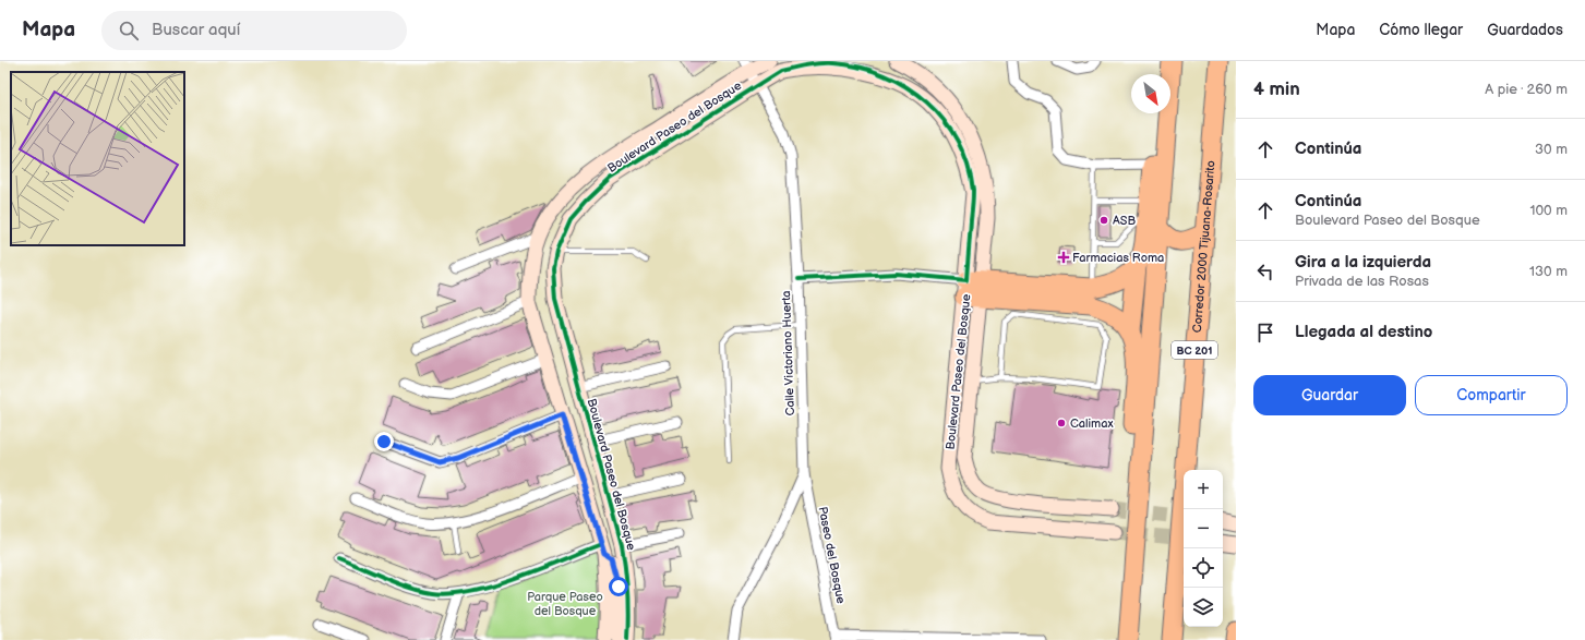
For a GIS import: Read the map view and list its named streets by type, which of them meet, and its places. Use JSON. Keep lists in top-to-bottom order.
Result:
{
  "streets": {
    "highway": ["Corredor 2000 Tijuana-Rosarito", "BC 201"],
    "street": ["Boulevard Paseo del Bosque", "Calle Victoriano Huerta", "Paseo del Bosque"]
  },
  "crossings": [
    ["Boulevard Paseo del Bosque", "Calle Victoriano Huerta"],
    ["Calle Victoriano Huerta", "Paseo del Bosque"]
  ],
  "parks": ["Parque Paseo del Bosque"],
  "places": {
    "other": ["ASB", "Calimax"],
    "health": ["Farmacias Roma"]
  },
  "north": "bottom right",
  "page": {
    "header": "Mapa",
    "search": "Buscar aquí",
    "nav": ["Mapa", "Cómo llegar", "Guardados"],
    "heading": ["4 min", "A pie · 260 m"],
    "list": [
      ["Continúa", "30 m"],
      ["Continúa", "Boulevard Paseo del Bosque", "100 m"],
      ["Gira a la izquierda", "Privada de las Rosas", "130 m"],
      "Llegada al destino"
    ],
    "buttons": ["Guardar", "Compartir"],
    "map_buttons": ["+", "−"]
  }
}
